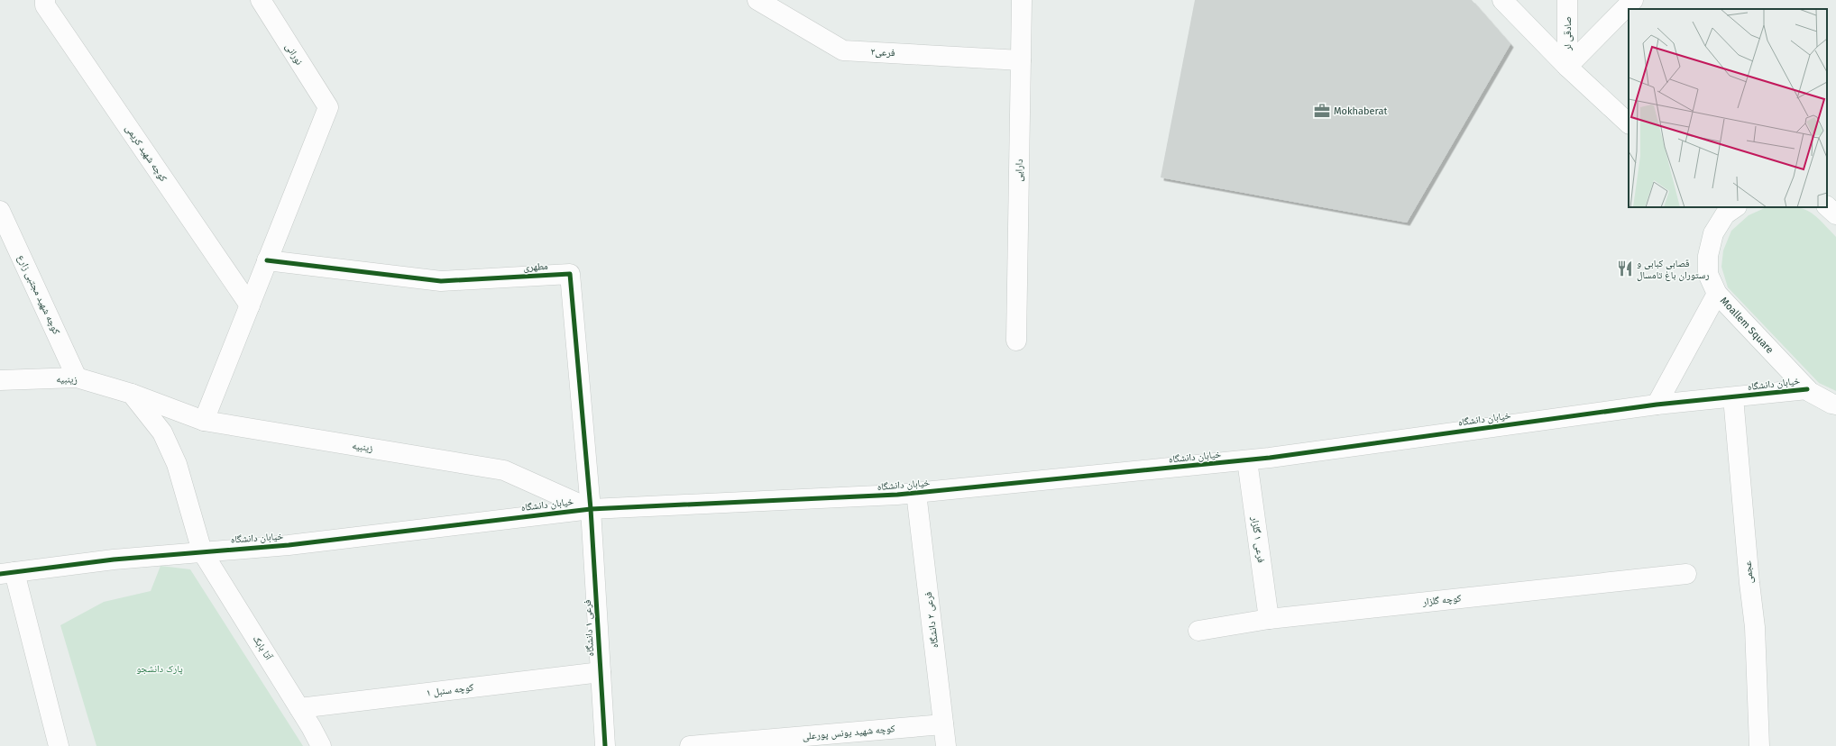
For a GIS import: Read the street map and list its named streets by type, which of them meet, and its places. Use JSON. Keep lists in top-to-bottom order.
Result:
{
  "streets": {
    "street": [
      "صادقی لر",
      "فرعی۲",
      "نورانی",
      "کوچه شهید کریمی",
      "دارایی",
      "مطهری",
      "کوچه شهید مجتبی زارع",
      "Moallem Square",
      "زینبیه",
      "خیابان دانشگاه",
      "فرعی ۱ گلزار",
      "عجمی",
      "کوچه گلزار",
      "فرعی ۲ دانشگاه",
      "فرعی ۱ دانشگاه",
      "آتا بابک",
      "کوچه سنبل ۱",
      "کوچه شهید یونس پورعلی"
    ]
  },
  "crossings": [
    ["فرعی۲", "دارایی"],
    ["نورانی", "مطهری"],
    ["مطهری", "زینبیه"],
    ["مطهری", "خیابان دانشگاه"],
    ["مطهری", "فرعی ۱ دانشگاه"],
    ["کوچه شهید مجتبی زارع", "زینبیه"],
    ["Moallem Square", "خیابان دانشگاه"],
    ["زینبیه", "خیابان دانشگاه"],
    ["زینبیه", "فرعی ۱ دانشگاه"],
    ["خیابان دانشگاه", "فرعی ۱ گلزار"],
    ["خیابان دانشگاه", "عجمی"],
    ["خیابان دانشگاه", "فرعی ۲ دانشگاه"],
    ["خیابان دانشگاه", "فرعی ۱ دانشگاه"],
    ["خیابان دانشگاه", "آتا بابک"],
    ["فرعی ۱ گلزار", "کوچه گلزار"],
    ["فرعی ۲ دانشگاه", "کوچه شهید یونس پورعلی"],
    ["فرعی ۱ دانشگاه", "کوچه سنبل ۱"],
    ["آتا بابک", "کوچه سنبل ۱"]
  ],
  "parks": ["پارک دانشجو"],
  "places": {
    "office": ["Mokhaberat"],
    "restaurant": ["قصابی کبابی و رستوران باغ تامسال"]
  }
}
